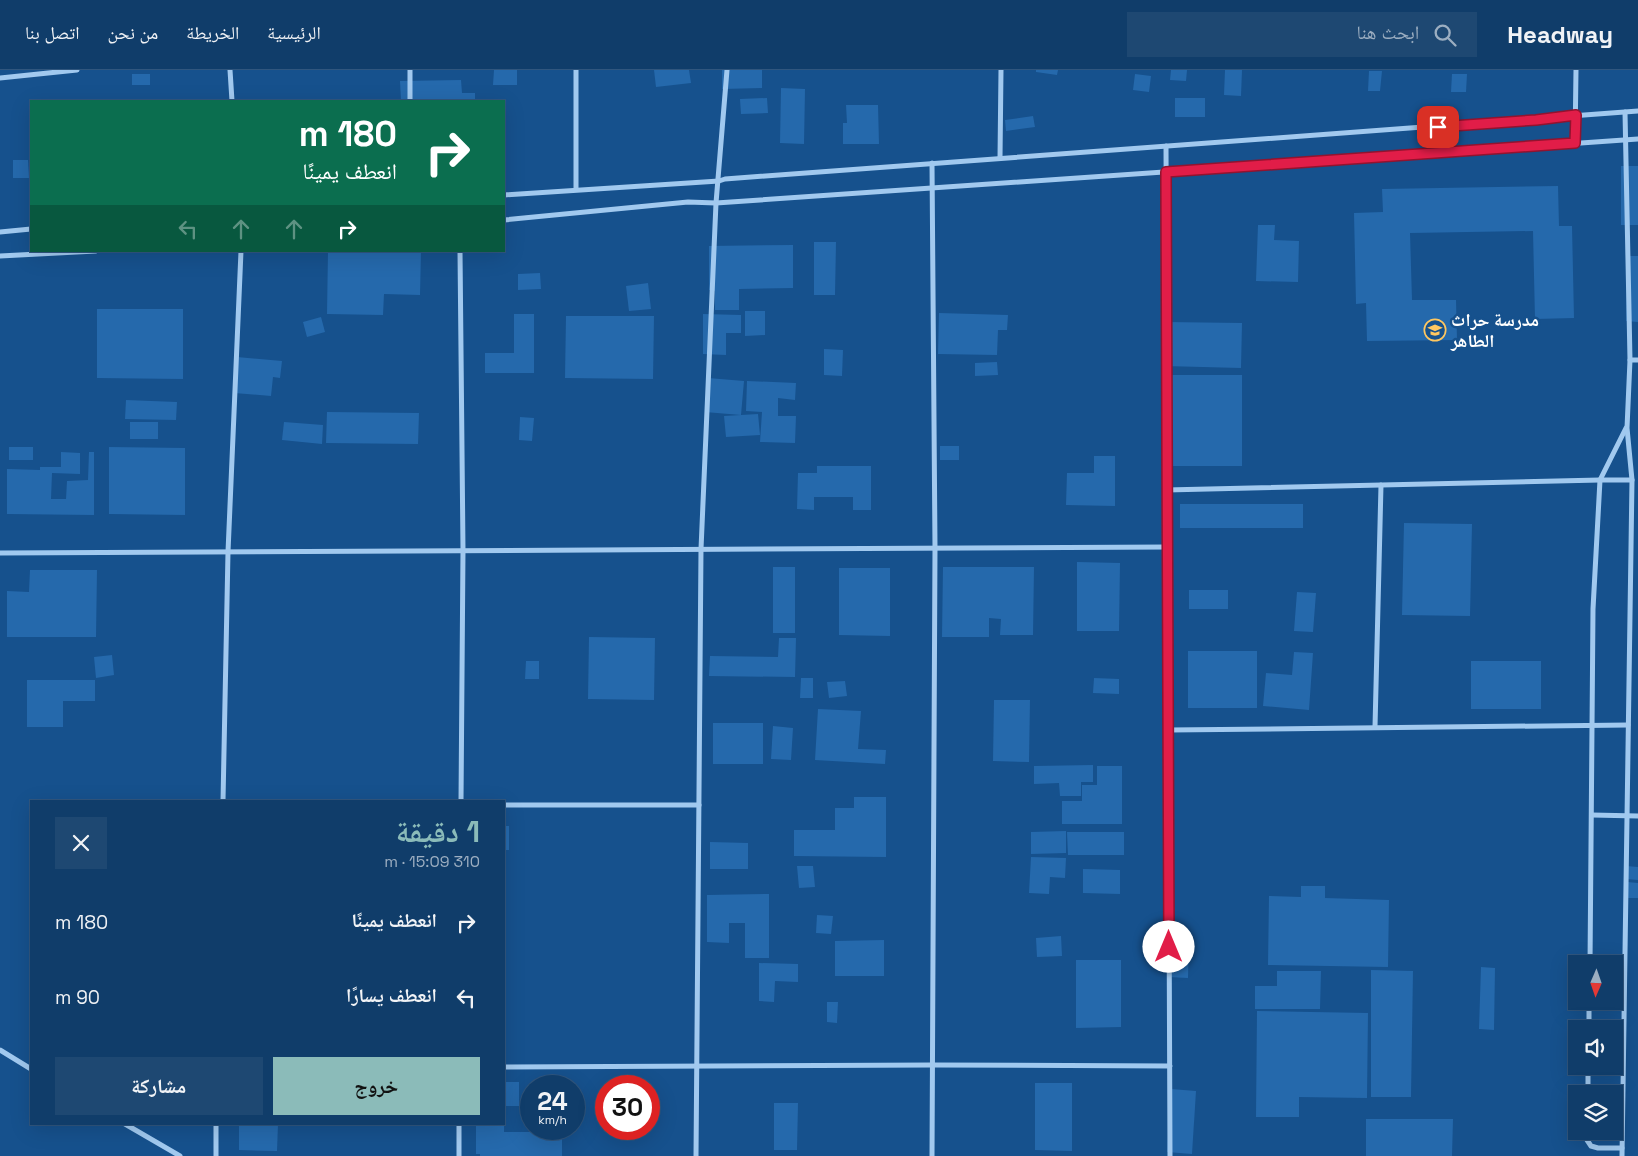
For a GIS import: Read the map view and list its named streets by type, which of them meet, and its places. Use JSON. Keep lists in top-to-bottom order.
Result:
{
  "places": {
    "school or university": ["مدرسة حراث الطاهر"]
  },
  "north": "bottom",
  "page": {
    "header": "Headway",
    "search": "ابحث هنا",
    "nav": [
      "الرئيسية",
      "الخريطة",
      "من نحن",
      "اتصل بنا"
    ],
    "turn": ["180 m", "انعطف يمينًا"],
    "heading": ["1 دقيقة", "310 m · 15:09"],
    "list": [
      {
        "name": "انعطف يمينًا",
        "value": "180 m"
      },
      {
        "name": "انعطف يسارًا",
        "value": "90 m"
      }
    ],
    "buttons": ["خروج", "مشاركة"],
    "speed": "24 km/h",
    "limit": "30"
  }
}
